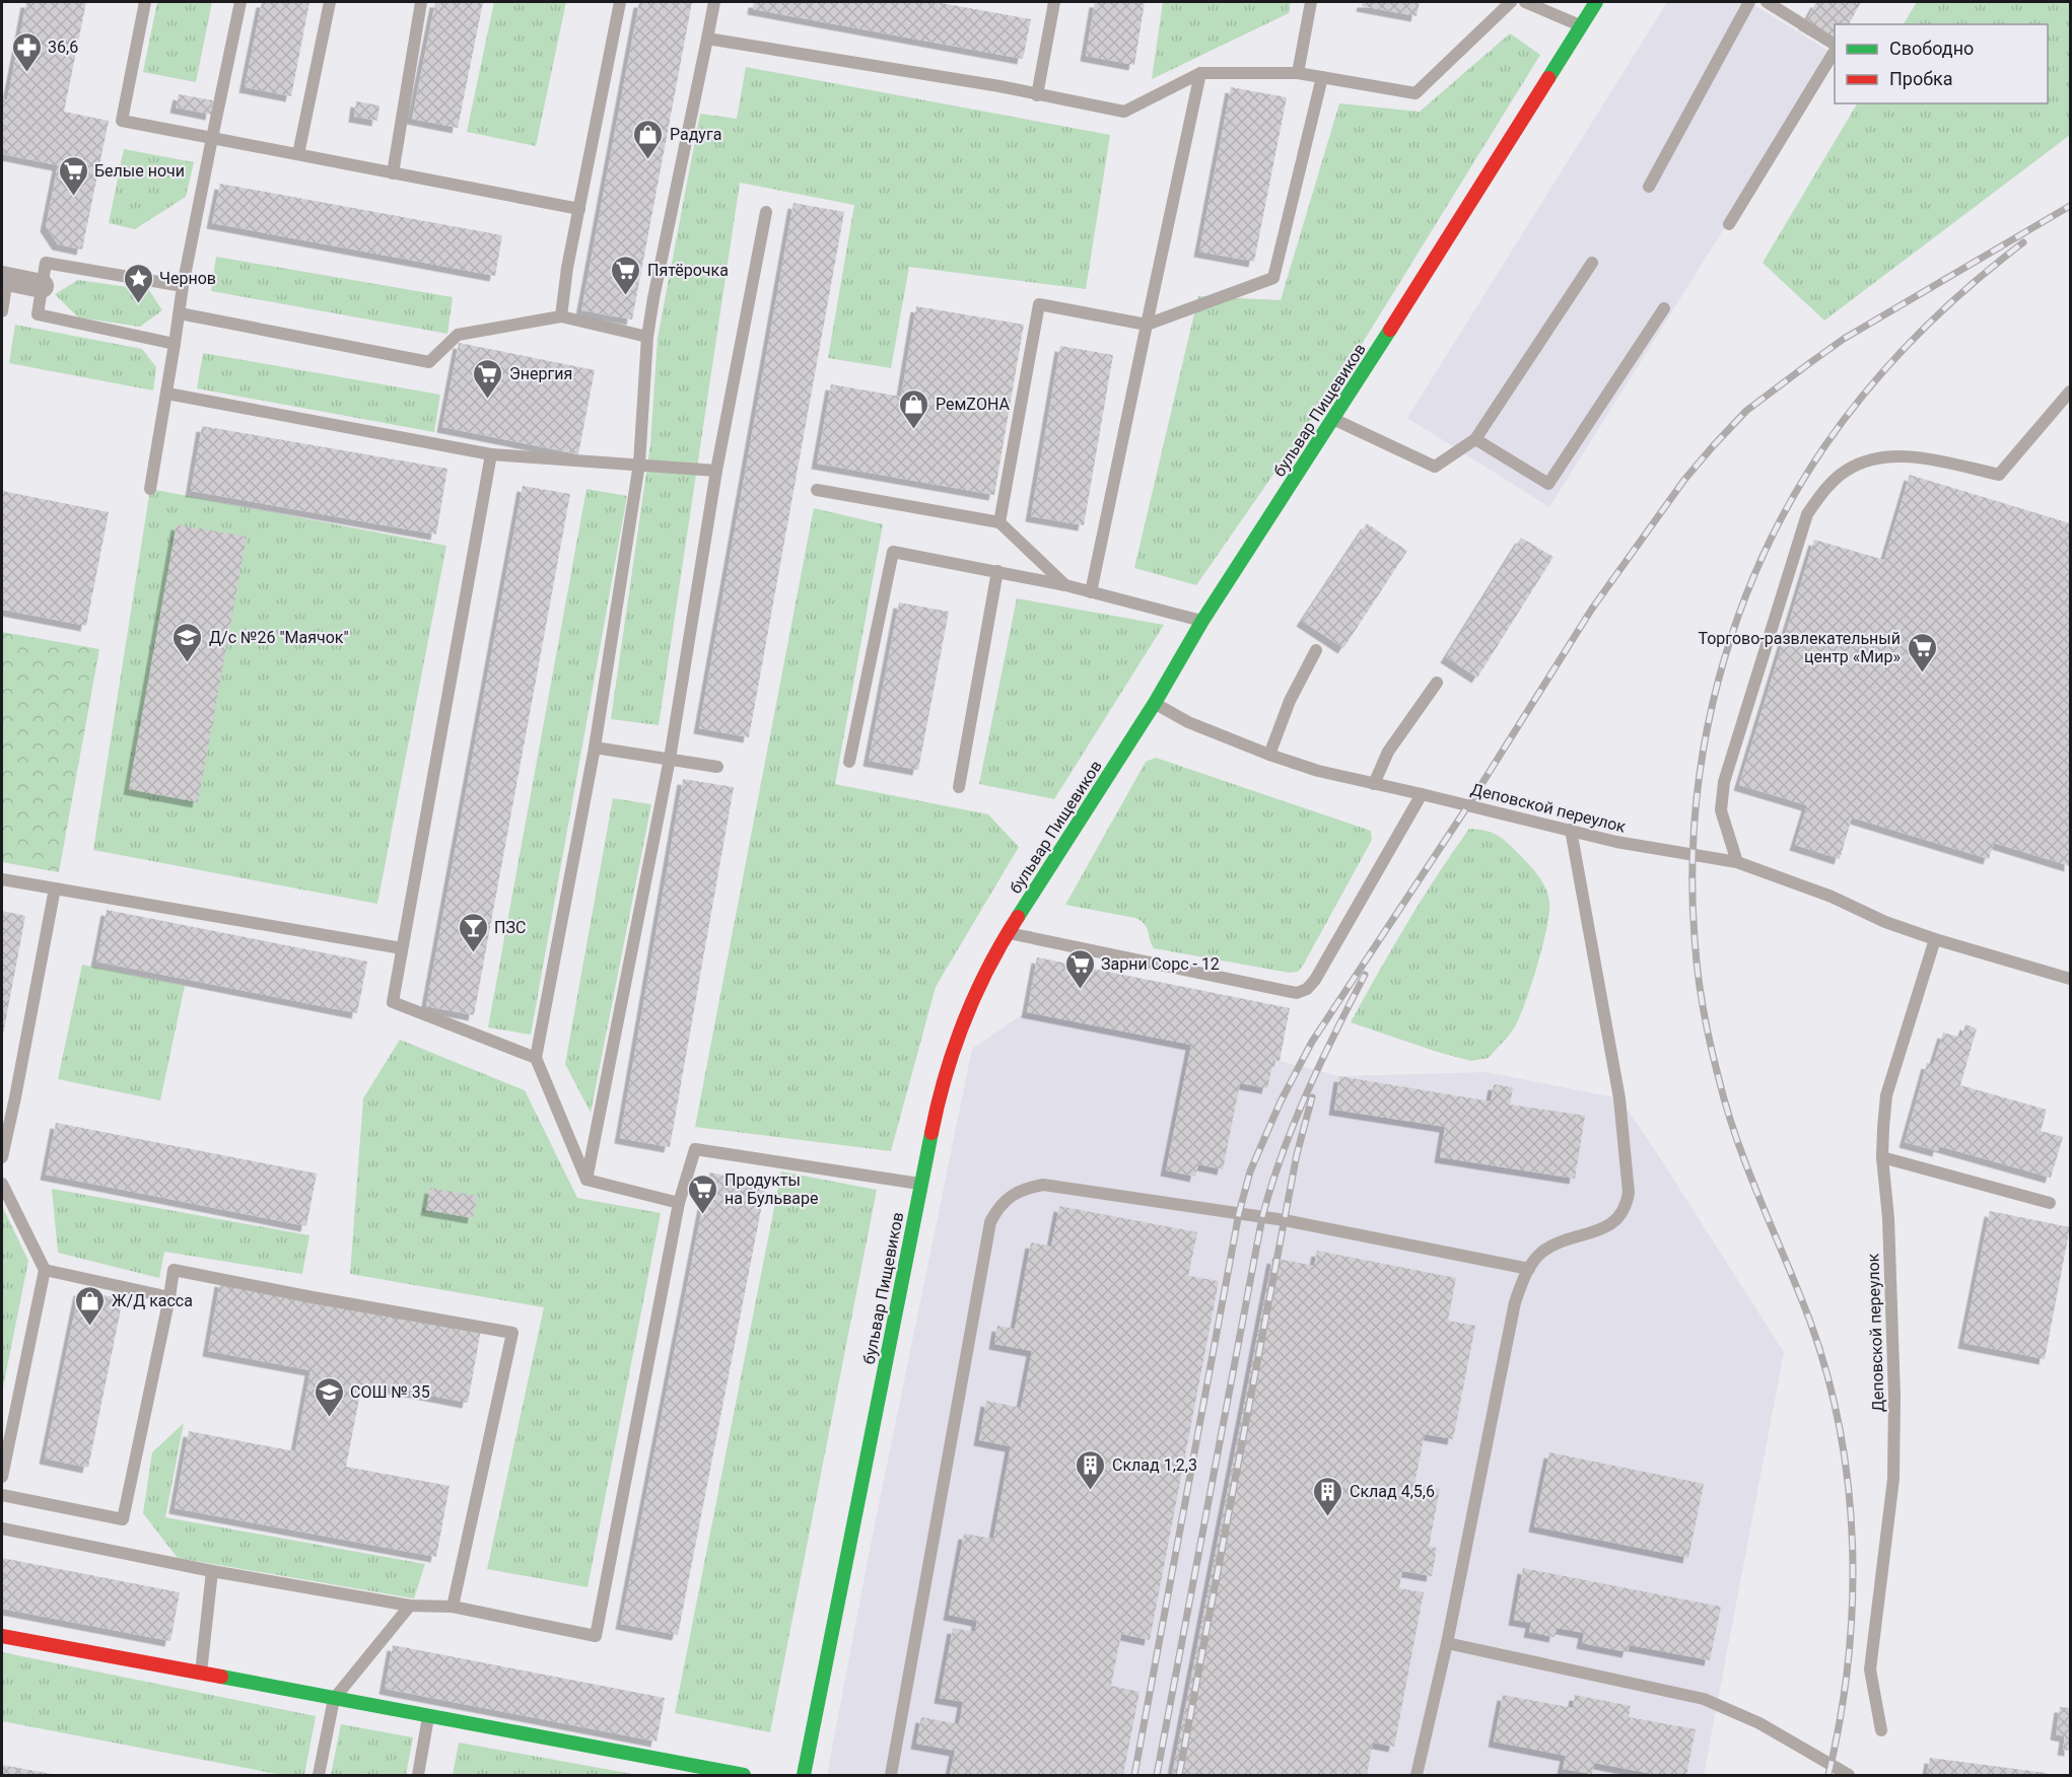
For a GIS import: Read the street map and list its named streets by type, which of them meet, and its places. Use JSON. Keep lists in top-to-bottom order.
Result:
{
  "streets": {
    "main road": ["бульвар Пищевиков"],
    "lane": ["Деповской переулок"]
  },
  "crossings": [
    ["бульвар Пищевиков", "Деповской переулок"]
  ],
  "places": {
    "pharmacy": ["36,6"],
    "shop": ["Радуга", "РемZОНА", "Ж/Д касса"],
    "supermarket": [
      "Белые ночи",
      "Пятёрочка",
      "Энергия",
      "Торгово-развлекательный центр «Мир»",
      "Зарни Сорс - 12",
      "Продукты на Бульваре"
    ],
    "place": ["Чернов"],
    "school or university": ["Д/с №26 \"Маячок\"", "СОШ № 35"],
    "bar": ["ПЗС"],
    "building": ["Склад 1,2,3", "Склад 4,5,6"]
  },
  "legend": ["Свободно", "Пробка"]
}
